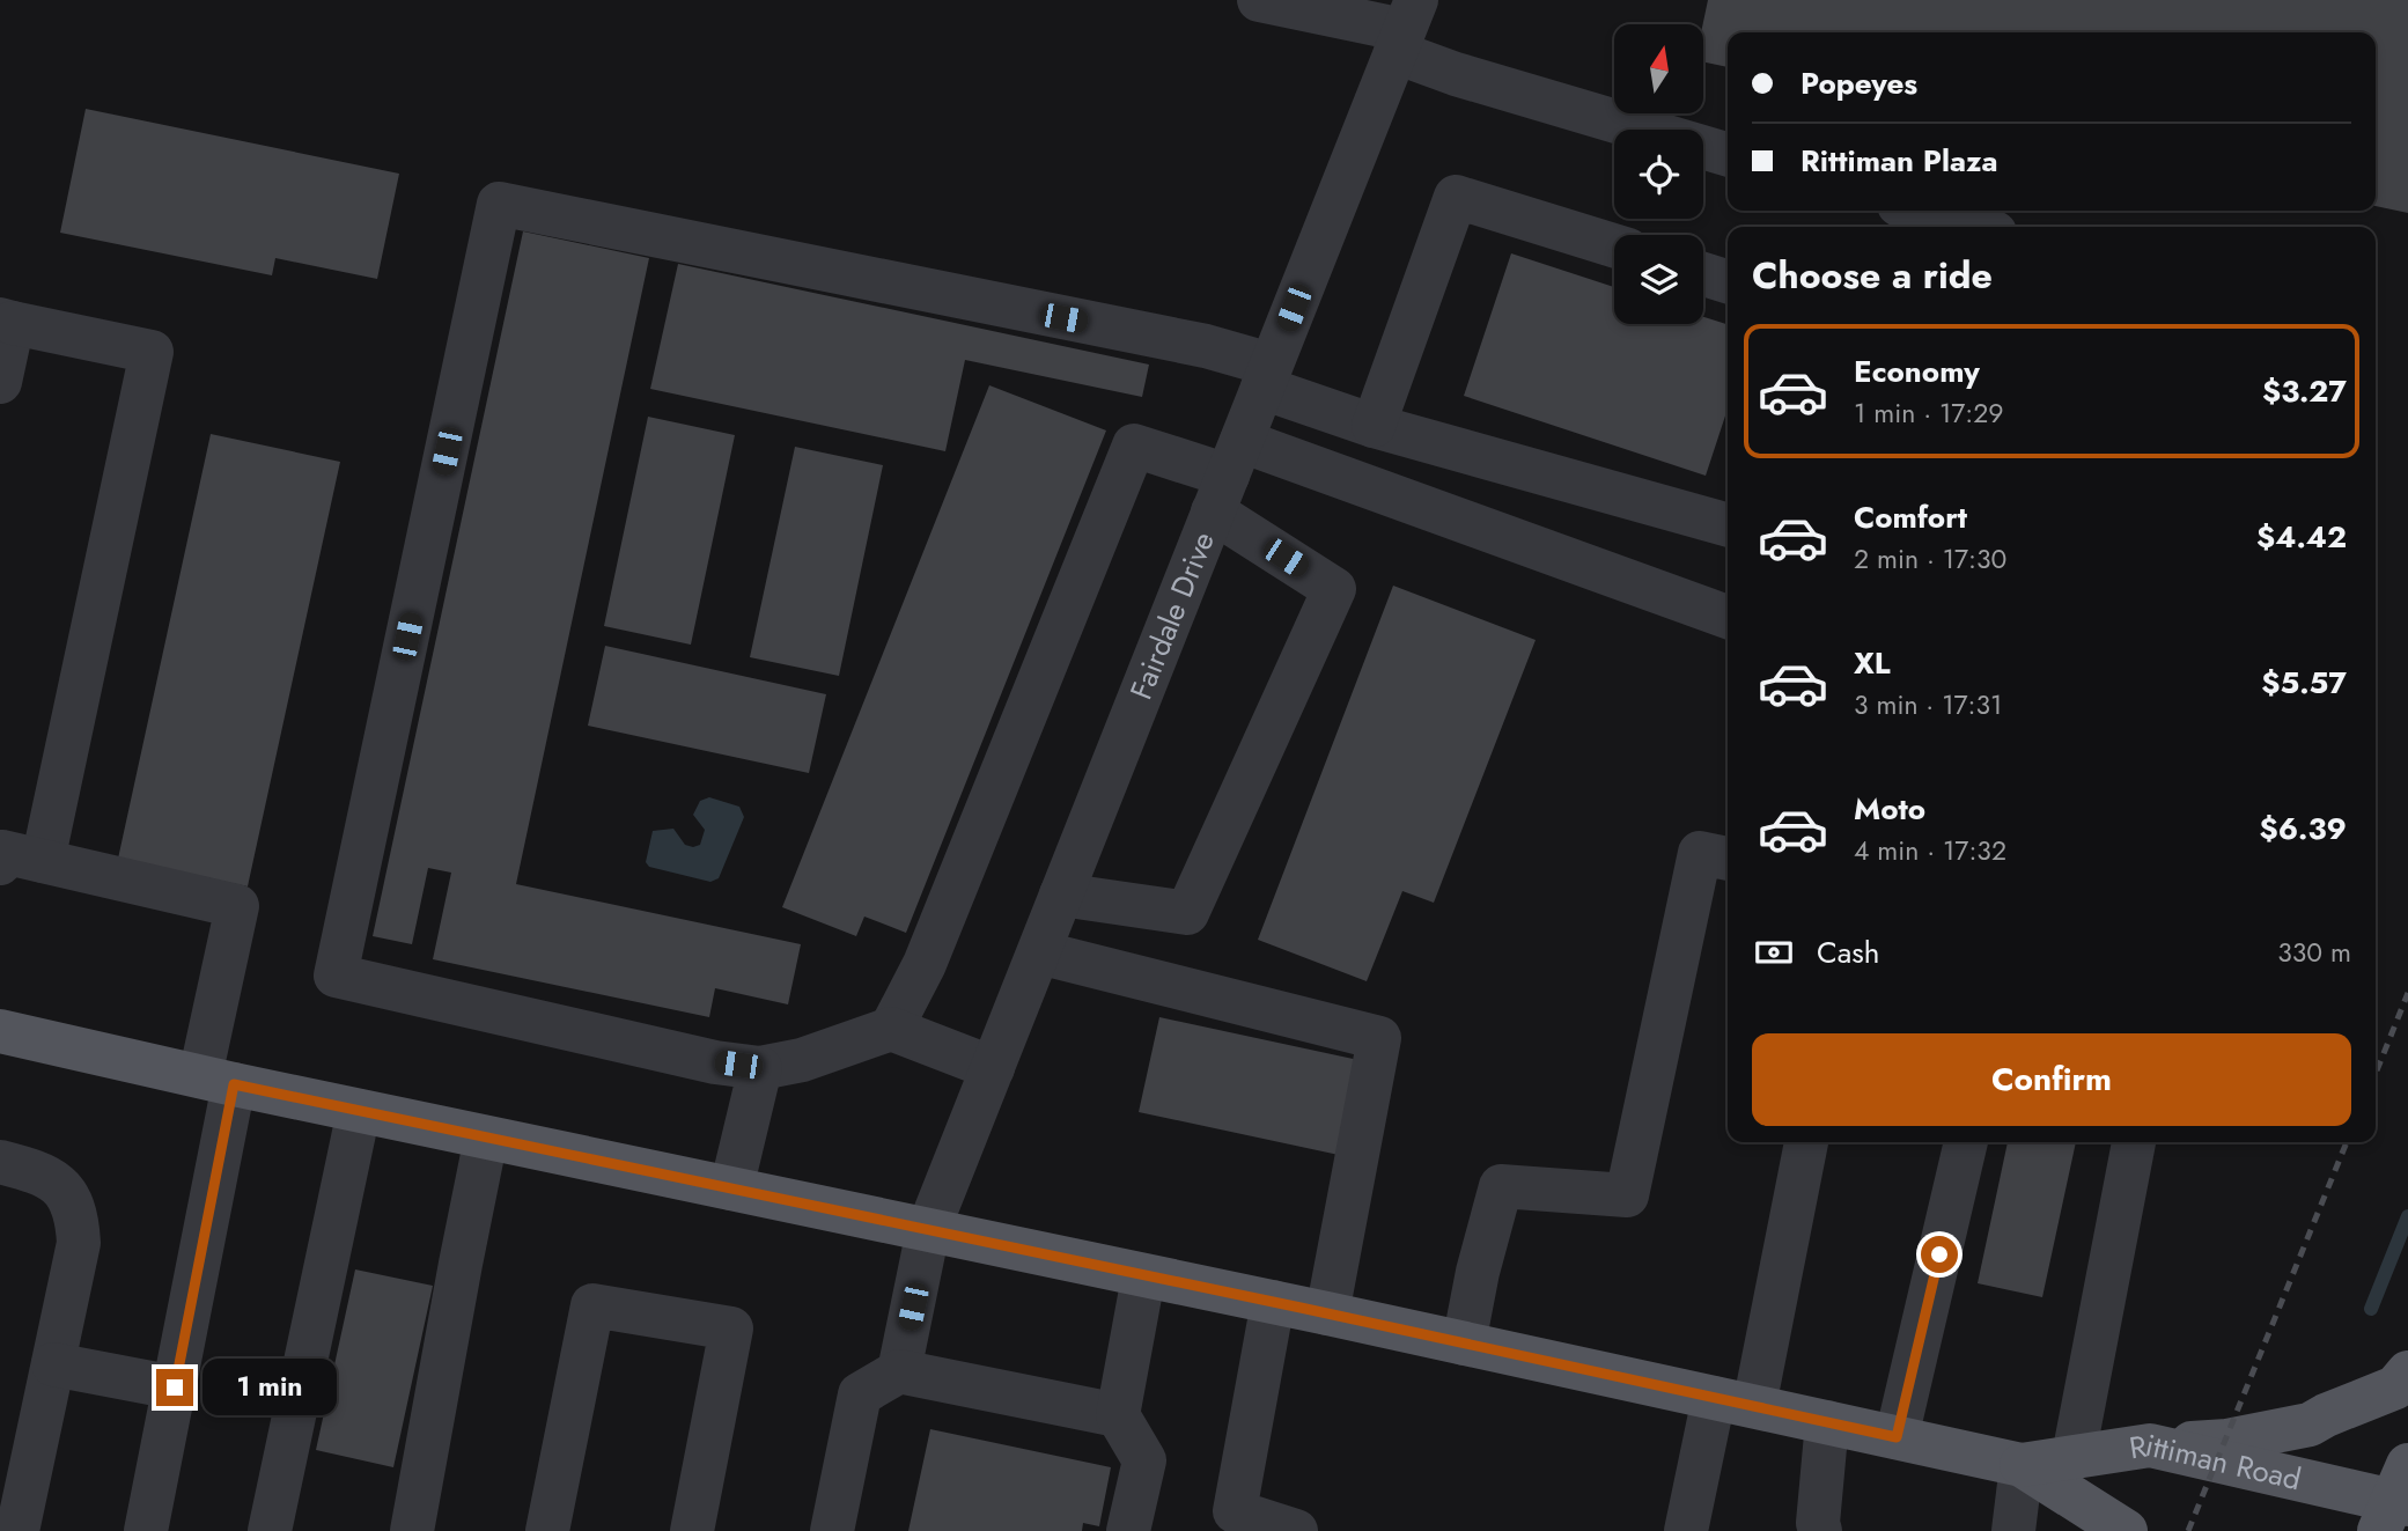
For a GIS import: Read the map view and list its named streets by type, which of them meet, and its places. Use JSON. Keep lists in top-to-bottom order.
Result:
{
  "streets": {
    "main road": ["Rittiman Road"],
    "street": ["Fairdale Drive"]
  },
  "crossings": [
    ["Fairdale Drive", "Rittiman Road"]
  ],
  "north": "top",
  "page": {
    "banner": ["Popeyes", "Rittiman Plaza"],
    "heading": "Choose a ride",
    "list": [
      {
        "name": "Economy",
        "note": "1 min · 17:29",
        "value": "$3.27"
      },
      {
        "name": "Comfort",
        "note": "2 min · 17:30",
        "value": "$4.42"
      },
      {
        "name": "XL",
        "note": "3 min · 17:31",
        "value": "$5.57"
      },
      {
        "name": "Moto",
        "note": "4 min · 17:32",
        "value": "$6.39"
      }
    ],
    "pay": ["Cash", "330 m"],
    "buttons": "Confirm",
    "bubble": "1 min"
  }
}
